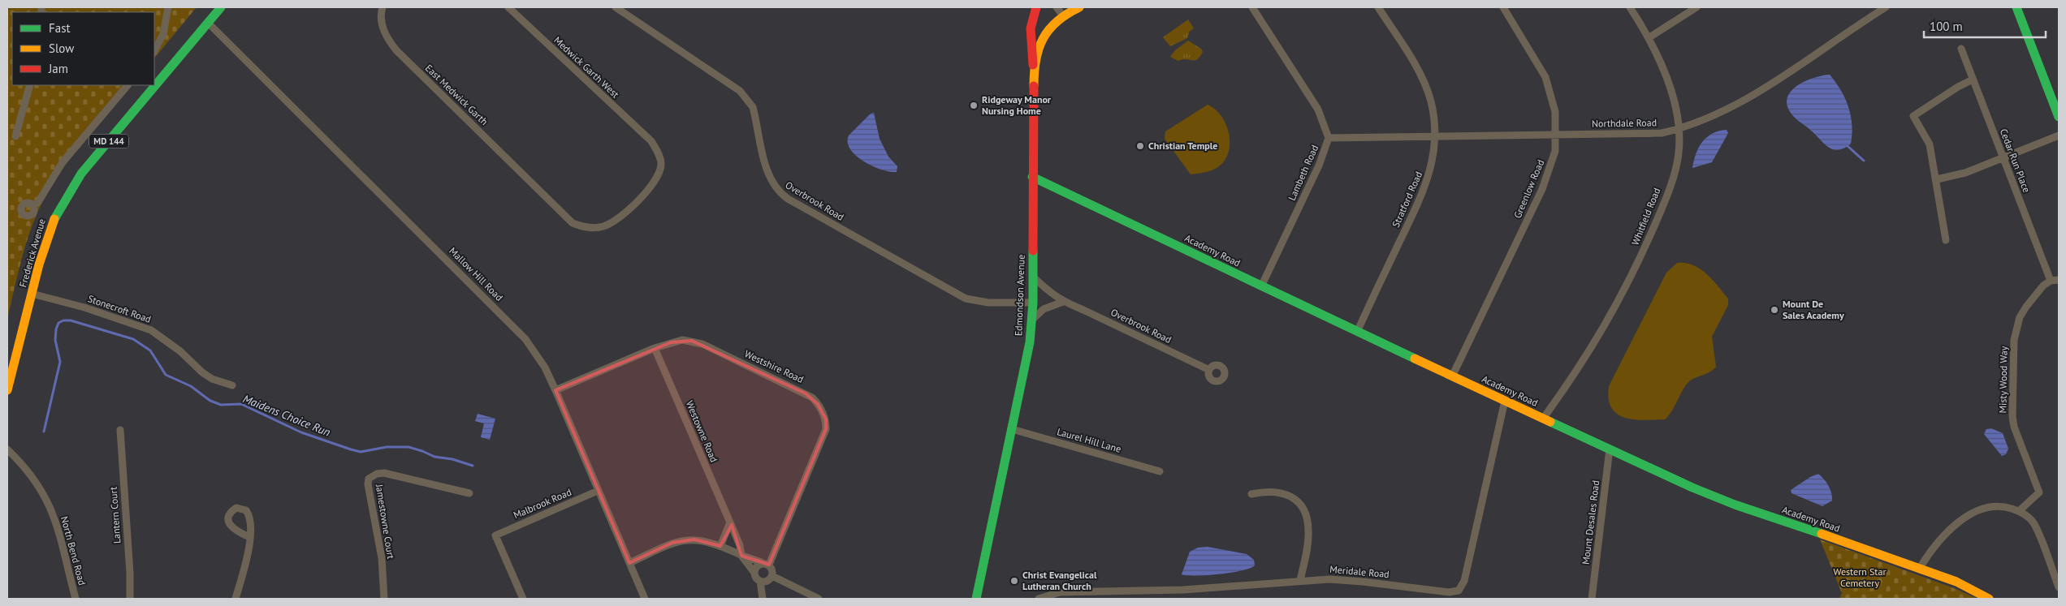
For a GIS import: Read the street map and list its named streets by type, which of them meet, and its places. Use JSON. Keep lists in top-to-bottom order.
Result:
{
  "streets": {
    "main road": [
      "MD 144",
      "Academy Road",
      "Frederick Avenue",
      "Edmondson Avenue"
    ],
    "street": [
      "Medwick Garth West",
      "East Medwick Garth",
      "Northdale Road",
      "Cedar Run Place",
      "Lambeth Road",
      "Greenlow Road",
      "Stratford Road",
      "Overbrook Road",
      "Whitfield Road",
      "Mallow Hill Road",
      "Stonecroft Road",
      "Westshire Road",
      "Misty Wood Way",
      "Westowne Road",
      "Laurel Hill Lane",
      "Malbrook Road",
      "Lantern Court",
      "Jamestowne Court",
      "Mount Desales Road",
      "North Bend Road",
      "Meridale Road"
    ]
  },
  "crossings": [
    ["Medwick Garth West", "East Medwick Garth"],
    ["Northdale Road", "Lambeth Road"],
    ["Northdale Road", "Greenlow Road"],
    ["Northdale Road", "Stratford Road"],
    ["Northdale Road", "Whitfield Road"],
    ["Cedar Run Place", "Misty Wood Way"],
    ["Lambeth Road", "Academy Road"],
    ["Greenlow Road", "Academy Road"],
    ["Stratford Road", "Academy Road"],
    ["Overbrook Road", "Edmondson Avenue"],
    ["Whitfield Road", "Academy Road"],
    ["Academy Road", "Edmondson Avenue"],
    ["Academy Road", "Mount Desales Road"],
    ["Academy Road", "Meridale Road"],
    ["Frederick Avenue", "Mallow Hill Road"],
    ["Frederick Avenue", "Stonecroft Road"],
    ["Mallow Hill Road", "Westshire Road"],
    ["Mallow Hill Road", "Malbrook Road"],
    ["Edmondson Avenue", "Laurel Hill Lane"],
    ["Westshire Road", "Westowne Road"]
  ],
  "water": ["Maidens Choice Run"],
  "parks": ["Western Star Cemetery"],
  "places": [
    "Ridgeway Manor Nursing Home",
    "Christian Temple",
    "Mount De Sales Academy",
    "Christ Evangelical Lutheran Church"
  ],
  "legend": ["Fast", "Slow", "Jam"],
  "scale_bar": "100 m"
}
